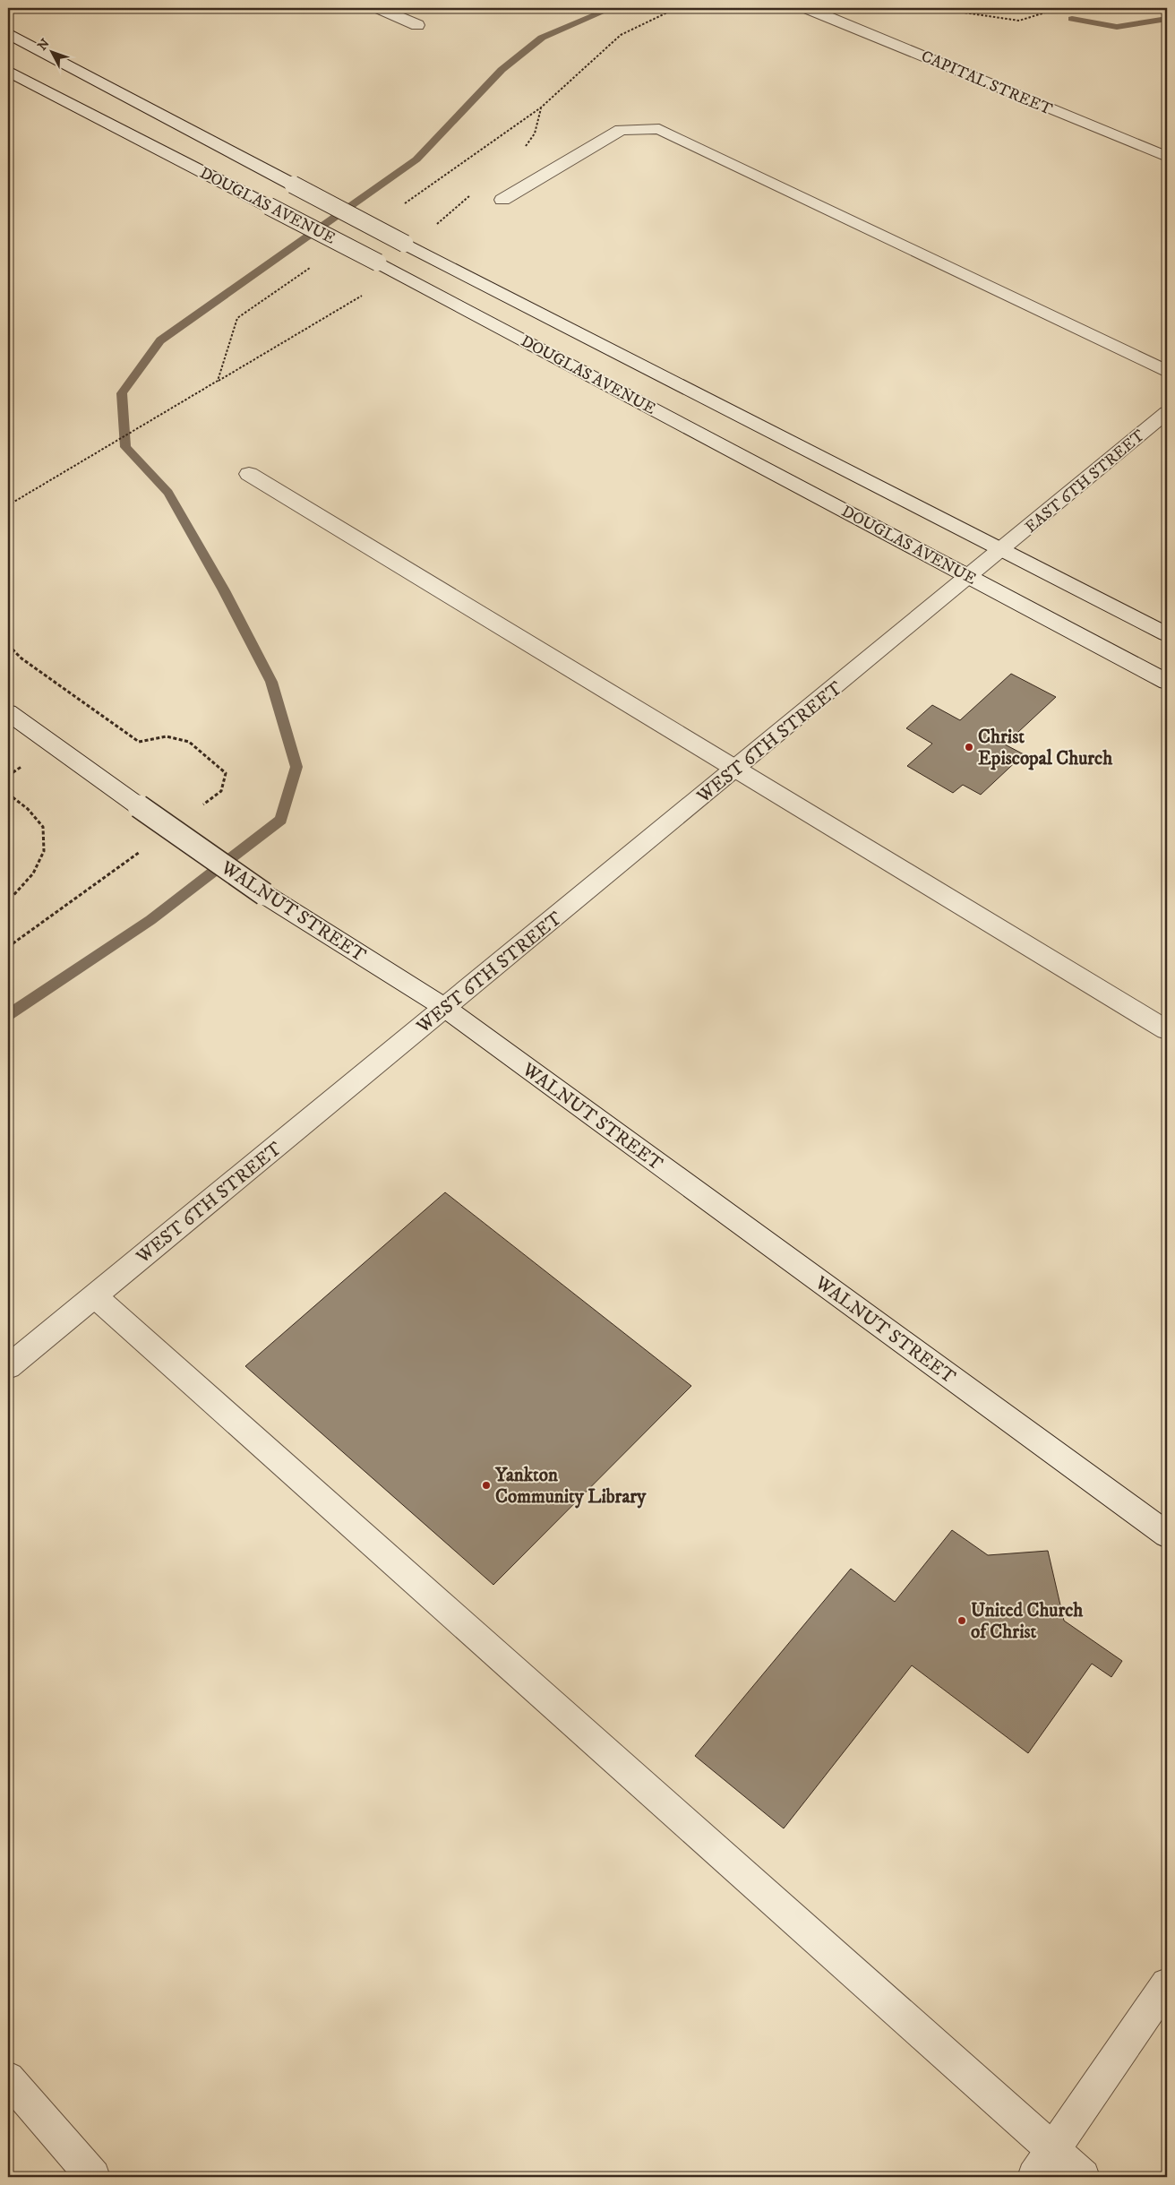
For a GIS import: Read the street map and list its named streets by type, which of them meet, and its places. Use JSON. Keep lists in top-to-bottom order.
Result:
{
  "streets": {
    "street": [
      "CAPITAL STREET",
      "DOUGLAS AVENUE",
      "EAST 6TH STREET",
      "WEST 6TH STREET",
      "WALNUT STREET"
    ]
  },
  "crossings": [
    ["DOUGLAS AVENUE", "EAST 6TH STREET"],
    ["DOUGLAS AVENUE", "WEST 6TH STREET"],
    ["EAST 6TH STREET", "WEST 6TH STREET"],
    ["WEST 6TH STREET", "WALNUT STREET"]
  ],
  "places": ["Christ Episcopal Church", "Yankton Community Library", "United Church of Christ"],
  "north": "top left"
}
